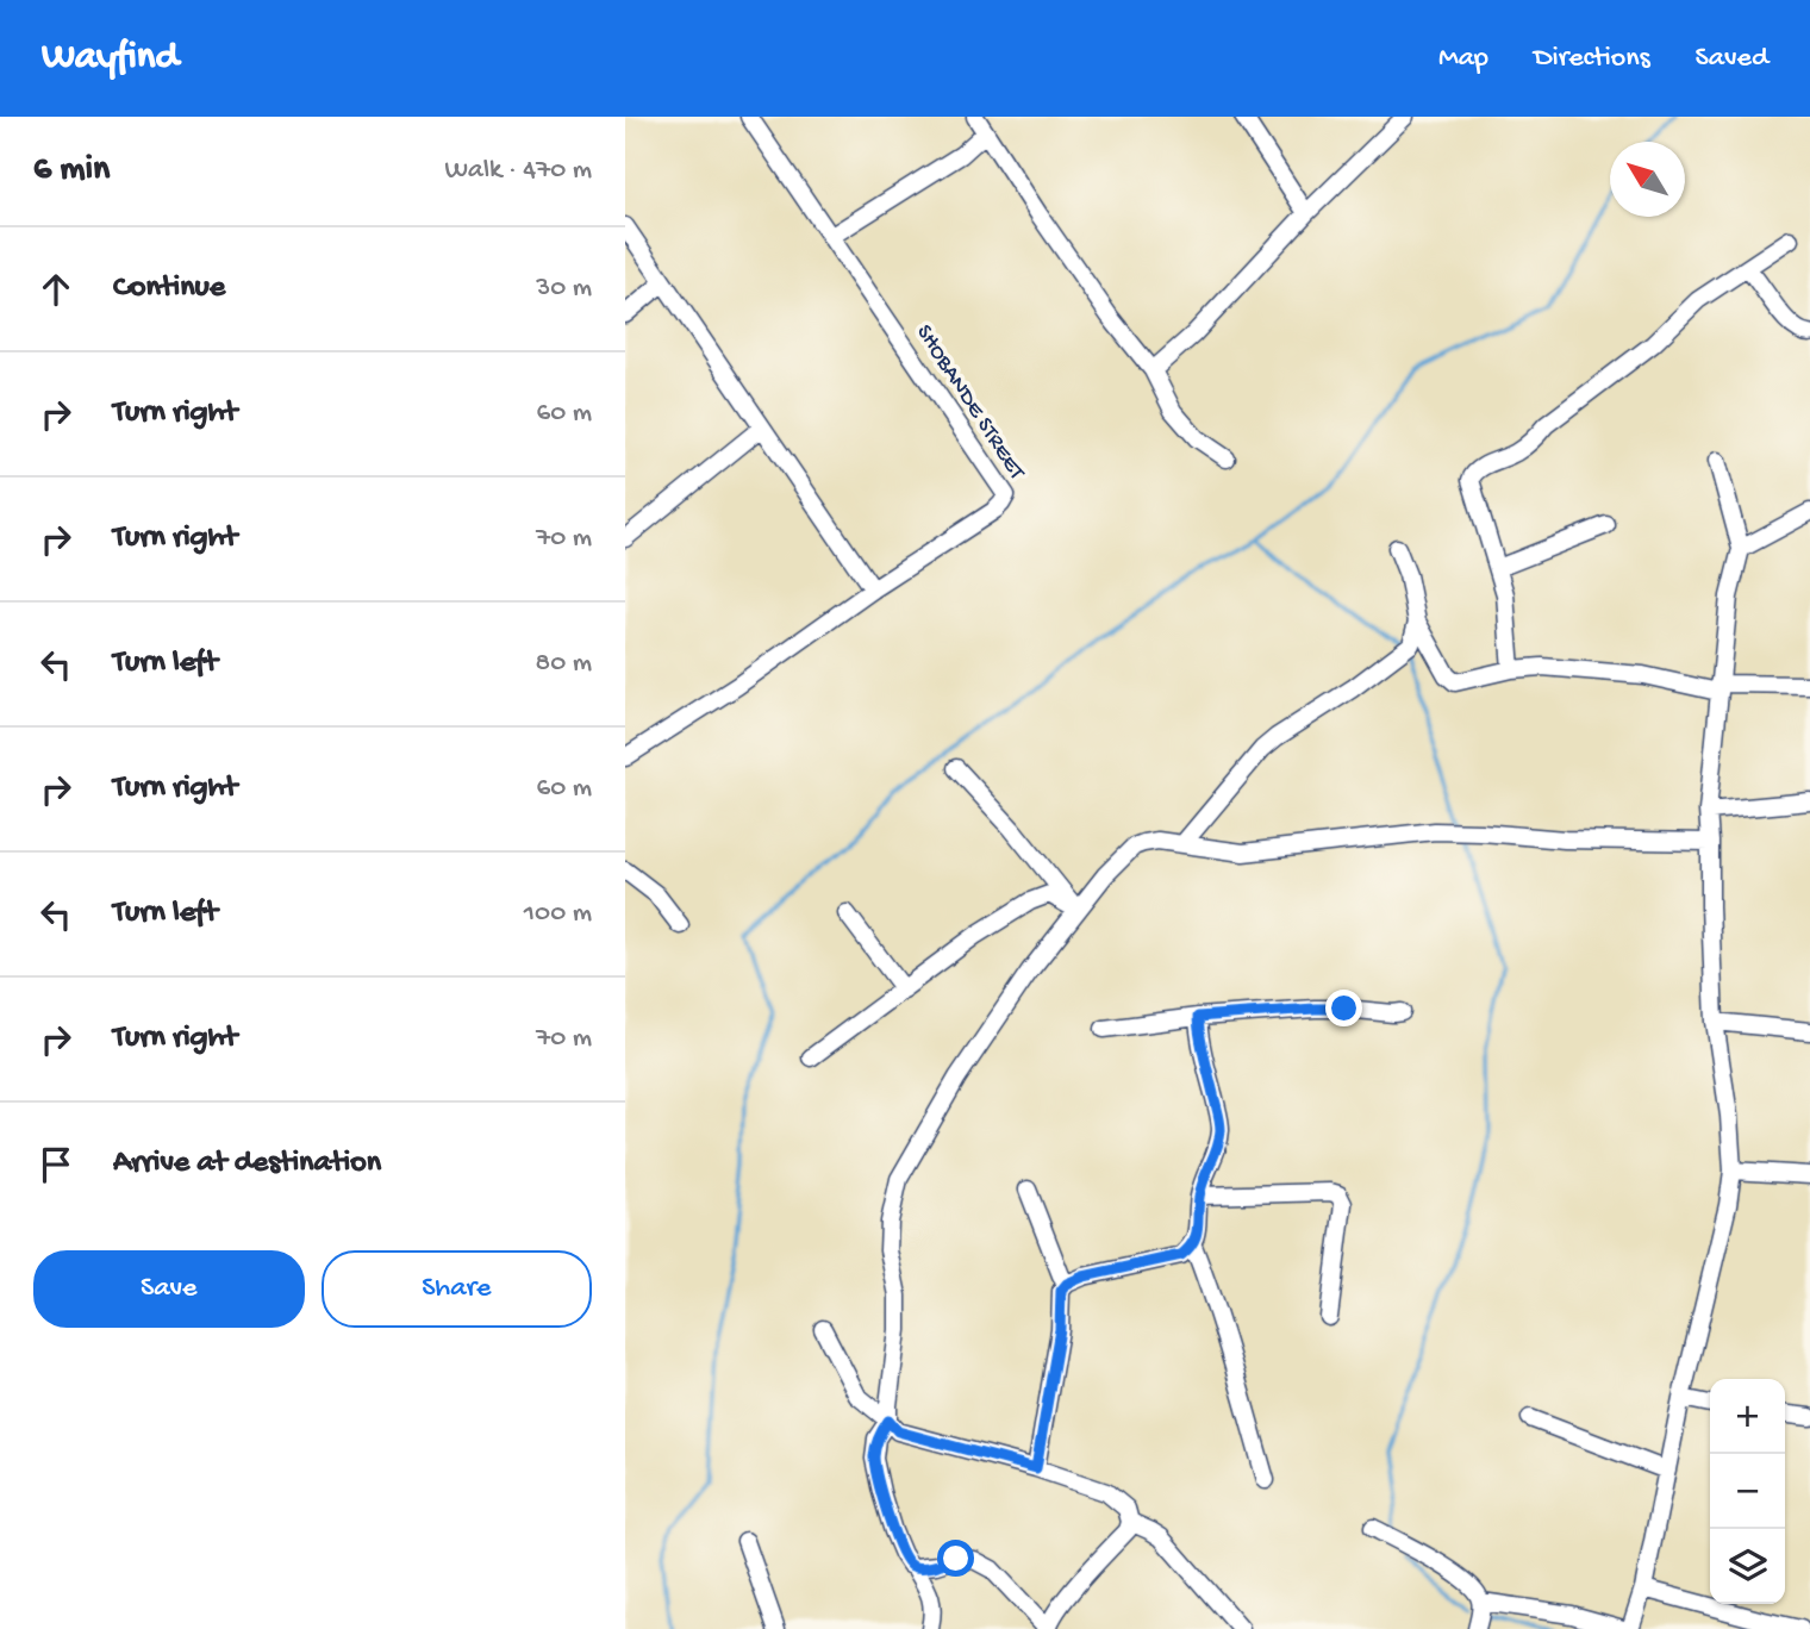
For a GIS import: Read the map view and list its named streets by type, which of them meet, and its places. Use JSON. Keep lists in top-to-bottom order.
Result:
{
  "streets": {
    "street": ["SHOBANDE STREET"]
  },
  "north": "top left",
  "page": {
    "header": "Wayfind",
    "nav": ["Map", "Directions", "Saved"],
    "heading": ["6 min", "Walk · 470 m"],
    "list": [
      ["Continue", "30 m"],
      ["Turn right", "60 m"],
      ["Turn right", "70 m"],
      ["Turn left", "80 m"],
      ["Turn right", "60 m"],
      ["Turn left", "100 m"],
      ["Turn right", "70 m"],
      "Arrive at destination"
    ],
    "buttons": ["Save", "Share"],
    "map_buttons": ["+", "−"]
  }
}
